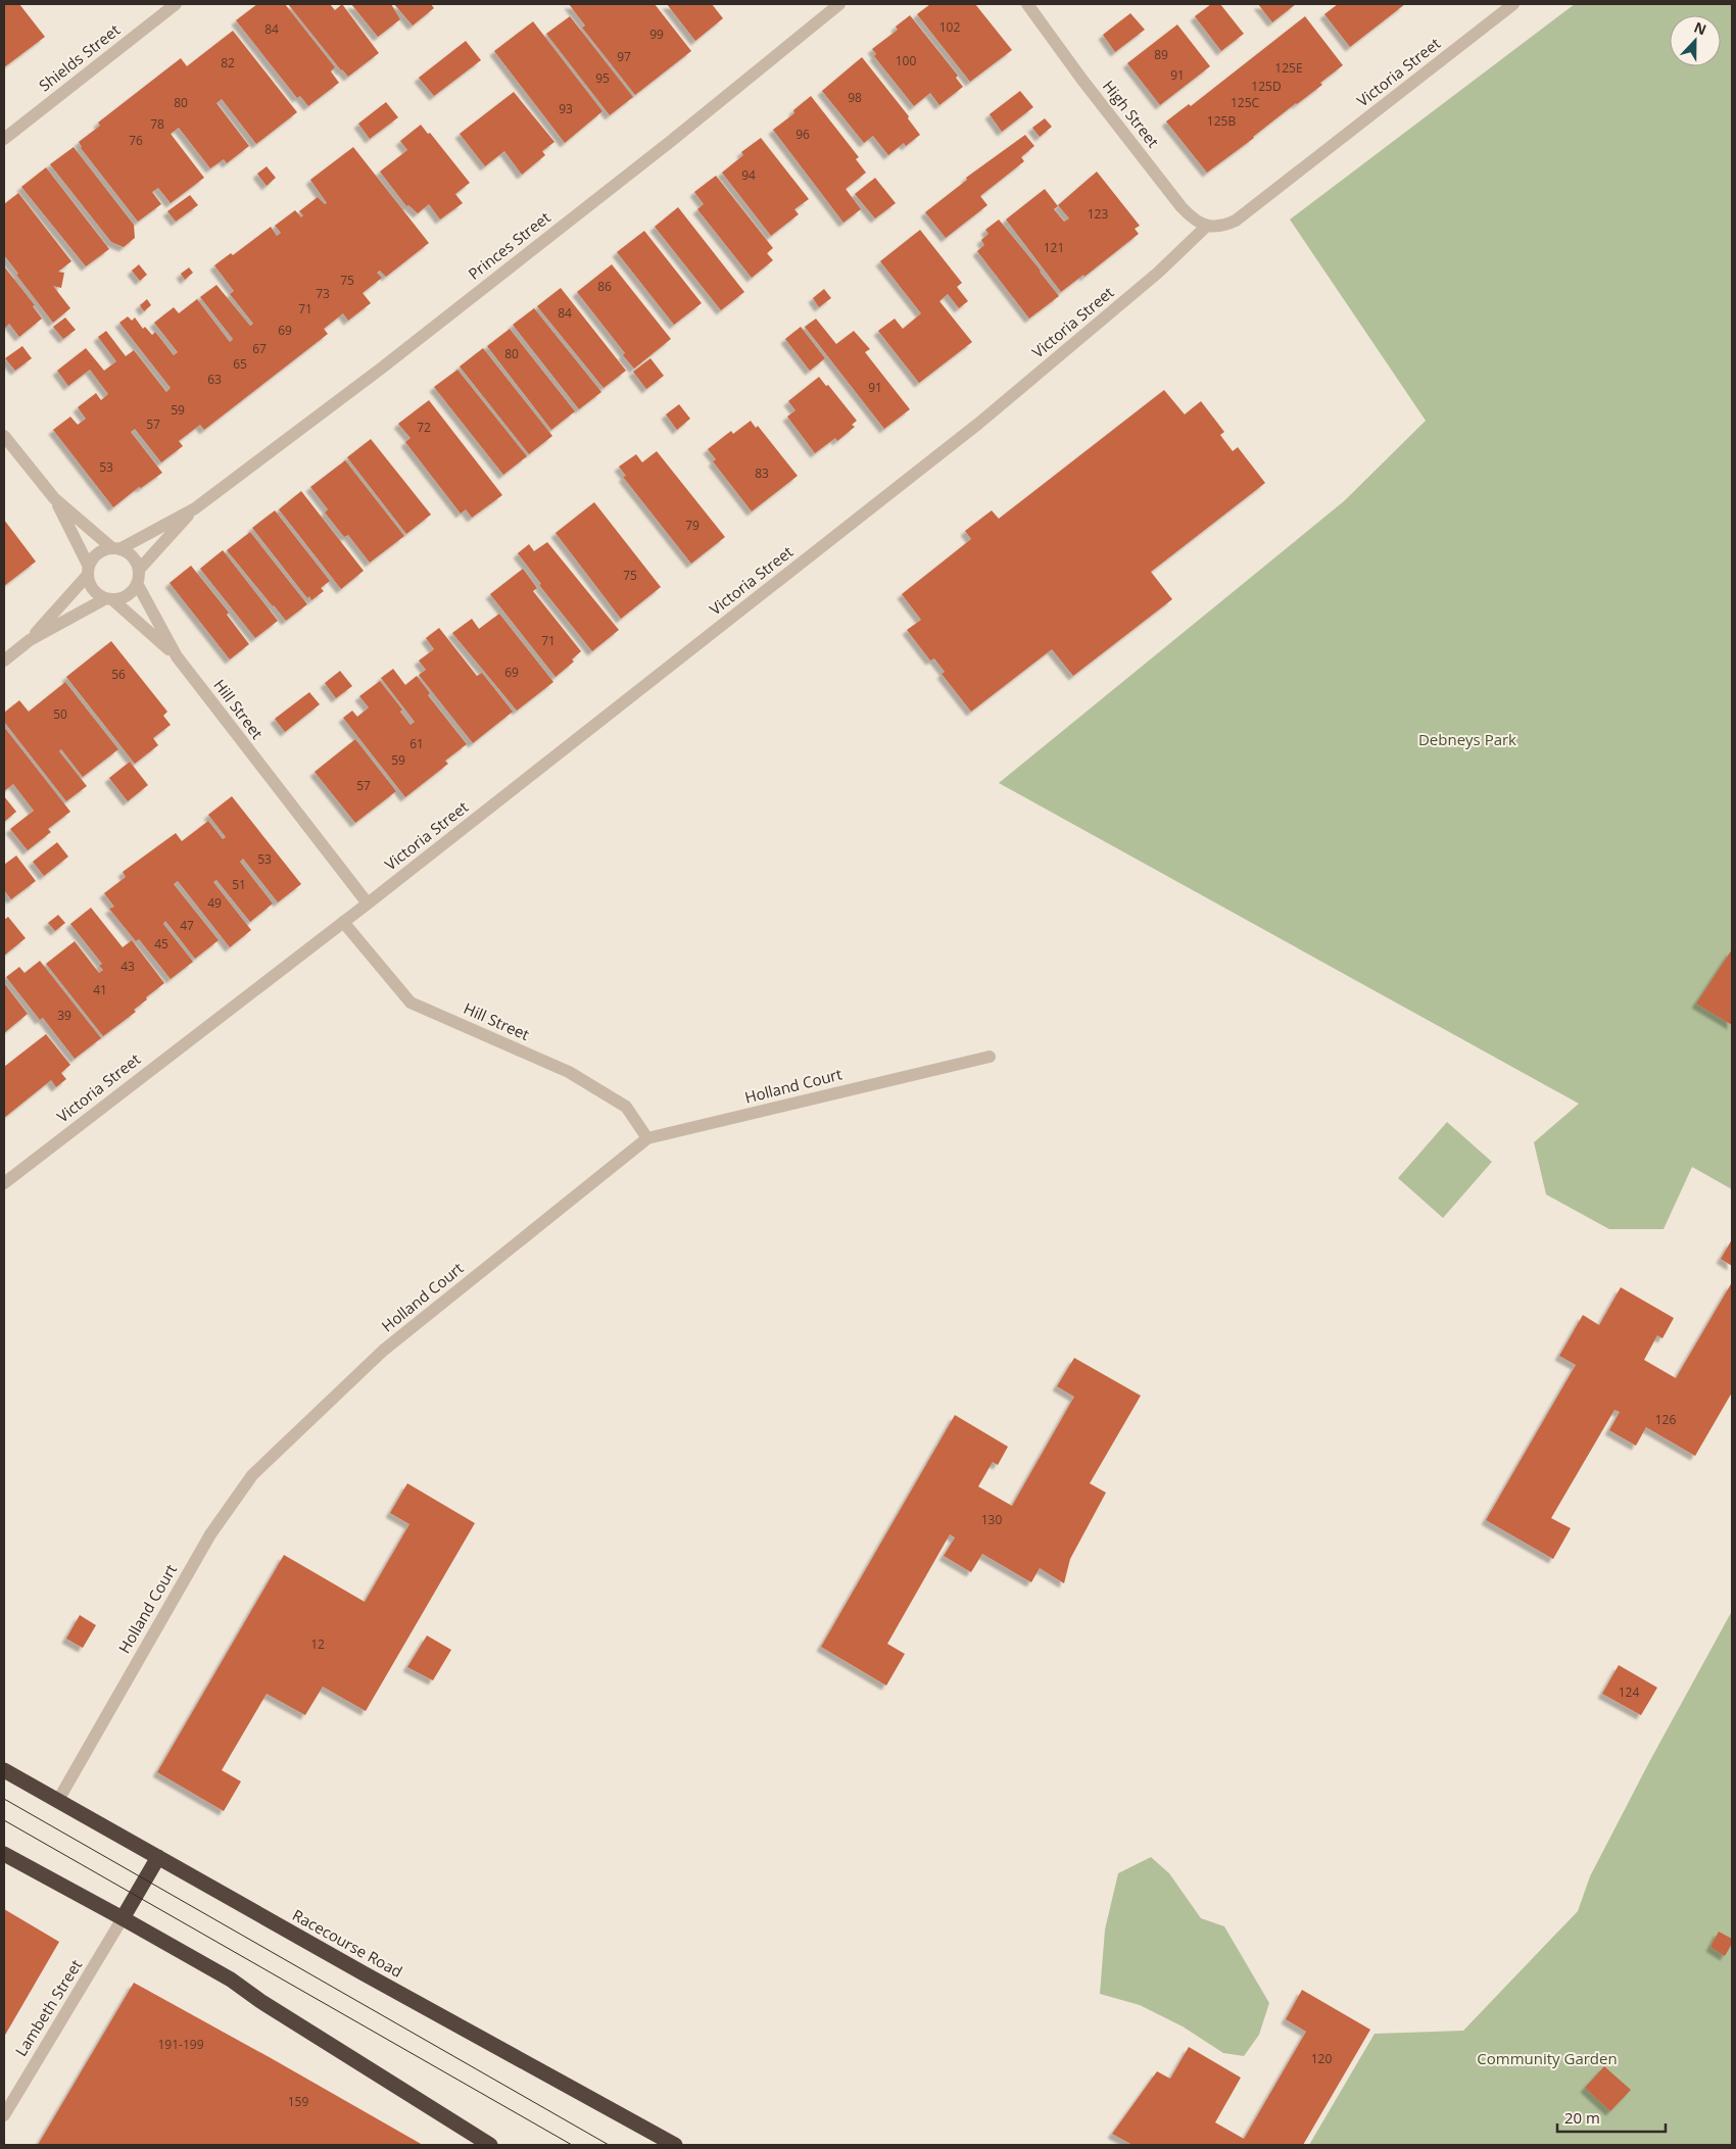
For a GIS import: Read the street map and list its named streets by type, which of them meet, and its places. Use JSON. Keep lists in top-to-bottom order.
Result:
{
  "streets": {
    "highway": ["Racecourse Road"],
    "street": [
      "Shields Street",
      "Victoria Street",
      "High Street",
      "Princes Street",
      "Hill Street",
      "Holland Court",
      "Lambeth Street"
    ]
  },
  "crossings": [
    ["Victoria Street", "High Street"],
    ["Victoria Street", "Hill Street"],
    ["Princes Street", "Hill Street"],
    ["Hill Street", "Holland Court"],
    ["Holland Court", "Racecourse Road"]
  ],
  "parks": ["Debneys Park", "Community Garden"],
  "house_numbers": [
    "102",
    "84",
    "99",
    "89",
    "97",
    "100",
    "82",
    "125E",
    "91",
    "95",
    "125D",
    "98",
    "80",
    "125C",
    "93",
    "125B",
    "78",
    "96",
    "76",
    "94",
    "123",
    "121",
    "75",
    "86",
    "73",
    "71",
    "84",
    "69",
    "67",
    "80",
    "65",
    "63",
    "91",
    "59",
    "57",
    "72",
    "53",
    "83",
    "79",
    "75",
    "71",
    "69",
    "56",
    "50",
    "61",
    "59",
    "57",
    "53",
    "51",
    "49",
    "47",
    "45",
    "43",
    "41",
    "39",
    "126",
    "130",
    "12",
    "124",
    "191-199",
    "120",
    "159"
  ],
  "scale_bar": "20 m",
  "north": "top"
}
